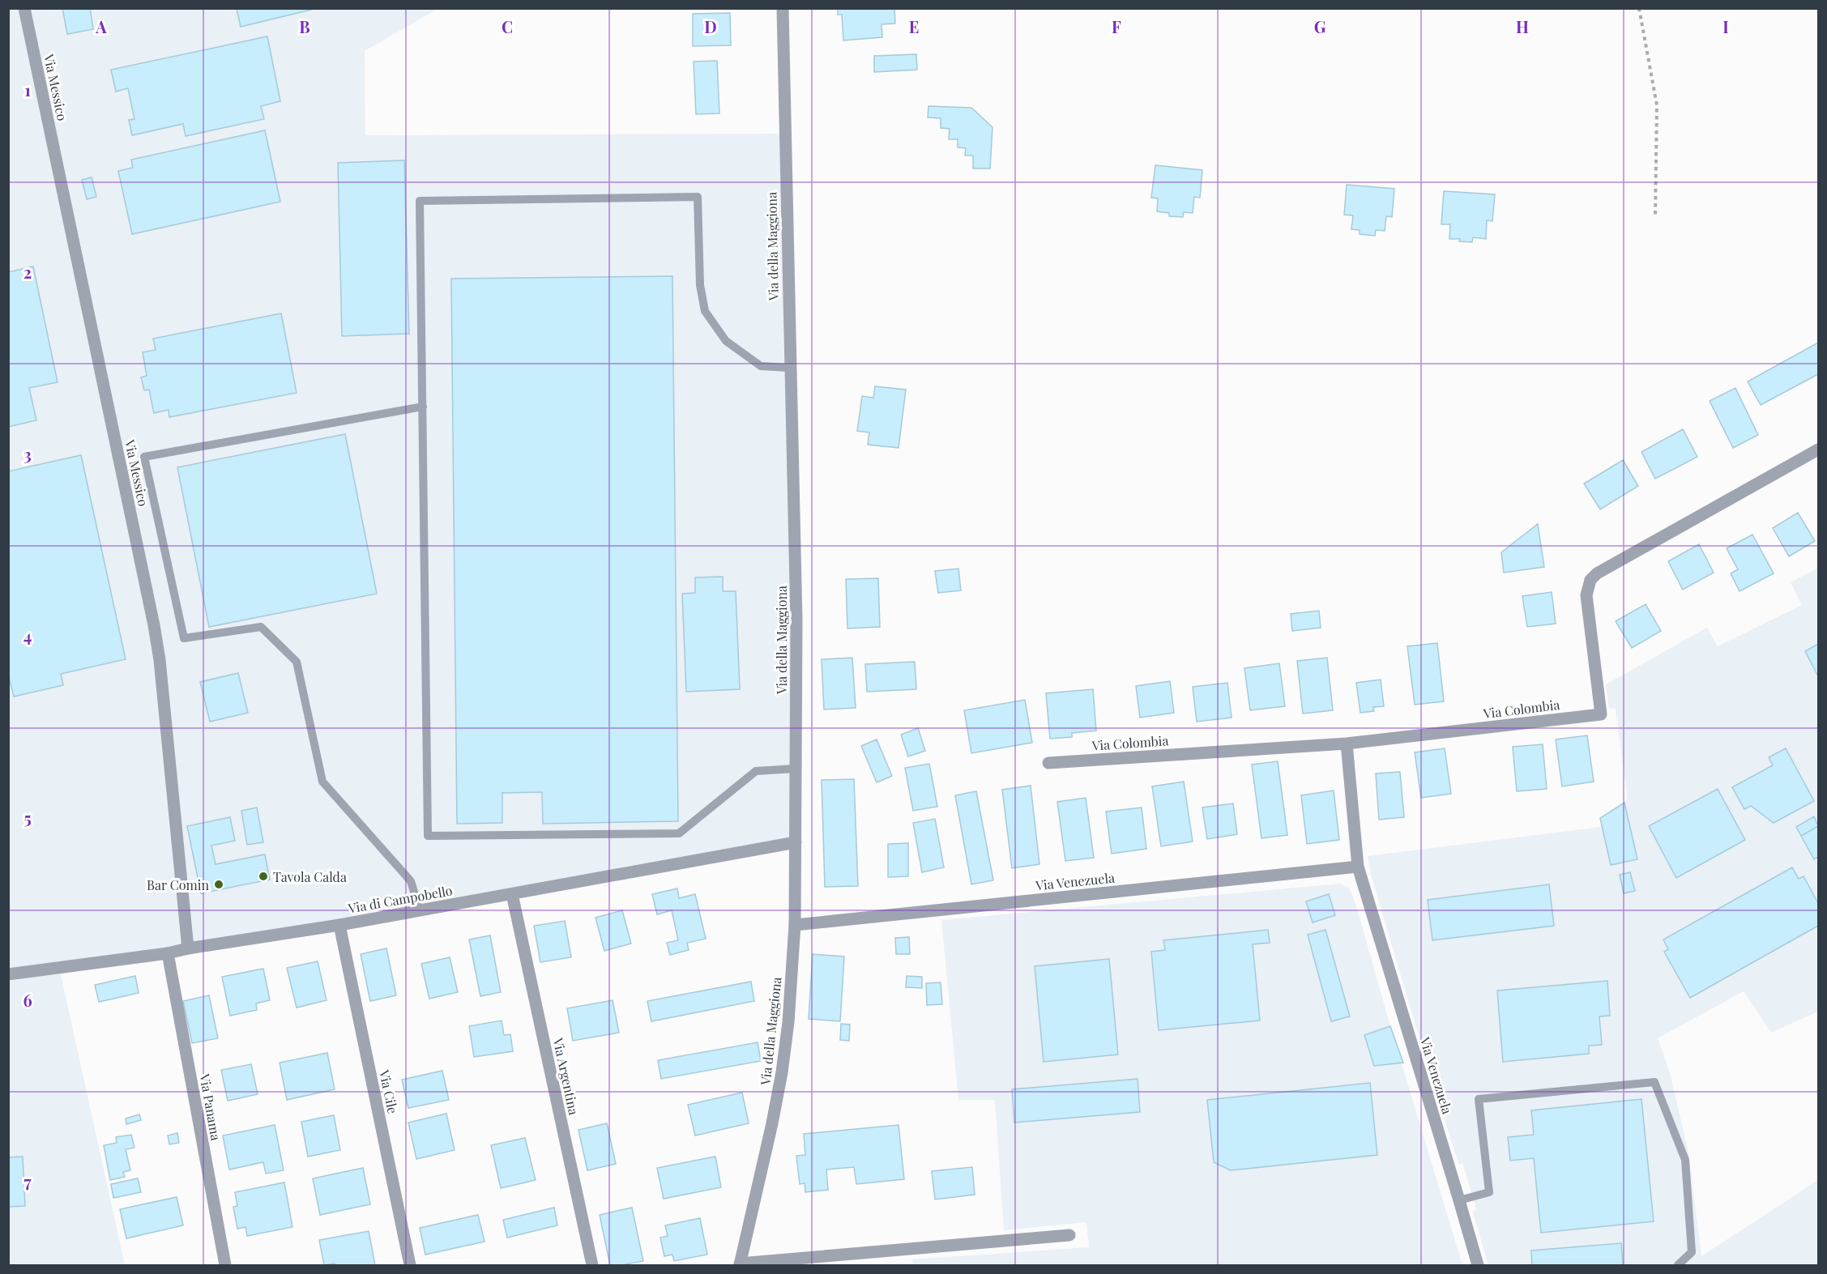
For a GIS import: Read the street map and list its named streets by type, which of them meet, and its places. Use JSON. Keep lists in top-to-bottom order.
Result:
{
  "streets": {
    "street": [
      "Via Messico",
      "Via della Maggiona",
      "Via Colombia",
      "Via Venezuela",
      "Via di Campobello",
      "Via Argentina",
      "Via Cile",
      "Via Panama"
    ]
  },
  "crossings": [
    ["Via Messico", "Via di Campobello"],
    ["Via della Maggiona", "Via Venezuela"],
    ["Via della Maggiona", "Via di Campobello"],
    ["Via Colombia", "Via Venezuela"],
    ["Via di Campobello", "Via Argentina"],
    ["Via di Campobello", "Via Cile"],
    ["Via di Campobello", "Via Panama"]
  ],
  "places": ["Tavola Calda", "Bar Comin"],
  "grid": {
    "columns": [
      "A",
      "B",
      "C",
      "D",
      "E",
      "F",
      "G",
      "H",
      "I"
    ],
    "rows": [
      "1",
      "2",
      "3",
      "4",
      "5",
      "6",
      "7"
    ]
  }
}
